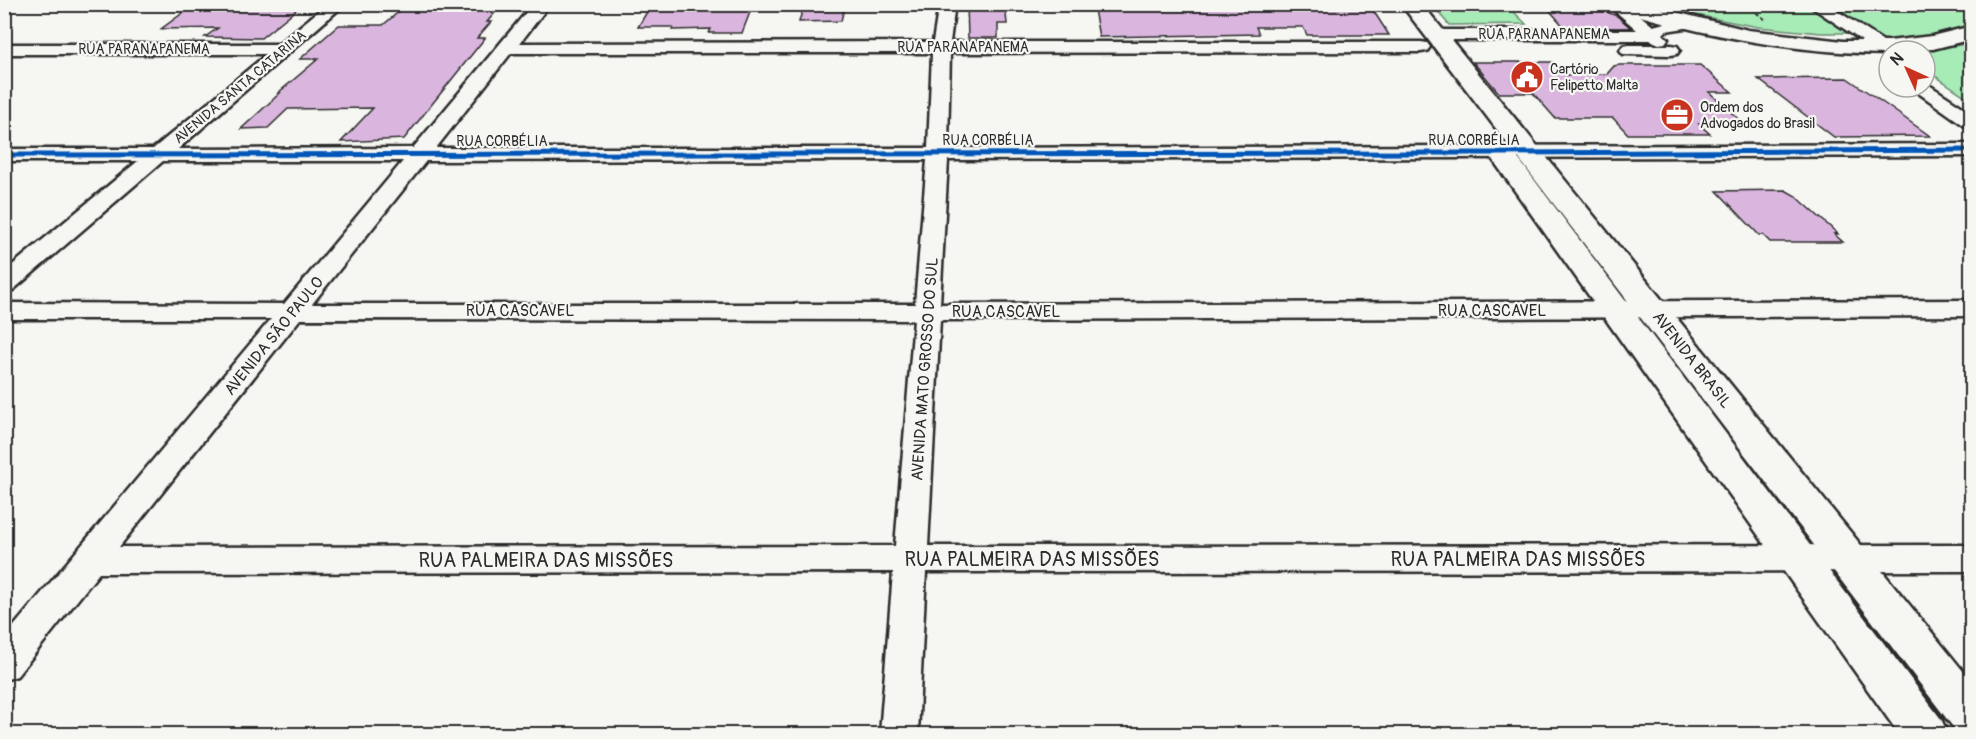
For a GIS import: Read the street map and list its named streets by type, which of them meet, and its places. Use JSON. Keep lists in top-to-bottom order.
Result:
{
  "streets": {
    "main road": ["AVENIDA BRASIL"],
    "street": [
      "RUA PARANAPANEMA",
      "AVENIDA SANTA CATARINA",
      "RUA CORBÉLIA",
      "RUA CASCAVEL",
      "AVENIDA SÃO PAULO",
      "AVENIDA MATO GROSSO DO SUL",
      "RUA PALMEIRA DAS MISSÕES"
    ]
  },
  "crossings": [
    ["RUA PARANAPANEMA", "AVENIDA SANTA CATARINA"],
    ["RUA PARANAPANEMA", "AVENIDA SÃO PAULO"],
    ["RUA PARANAPANEMA", "AVENIDA BRASIL"],
    ["RUA PARANAPANEMA", "AVENIDA MATO GROSSO DO SUL"],
    ["AVENIDA SANTA CATARINA", "RUA CORBÉLIA"],
    ["RUA CORBÉLIA", "AVENIDA SÃO PAULO"],
    ["RUA CORBÉLIA", "AVENIDA BRASIL"],
    ["RUA CORBÉLIA", "AVENIDA MATO GROSSO DO SUL"],
    ["RUA CASCAVEL", "AVENIDA SÃO PAULO"],
    ["RUA CASCAVEL", "AVENIDA BRASIL"],
    ["RUA CASCAVEL", "AVENIDA MATO GROSSO DO SUL"],
    ["AVENIDA SÃO PAULO", "RUA PALMEIRA DAS MISSÕES"],
    ["AVENIDA BRASIL", "RUA PALMEIRA DAS MISSÕES"],
    ["AVENIDA MATO GROSSO DO SUL", "RUA PALMEIRA DAS MISSÕES"]
  ],
  "places": {
    "public building": ["Cartório Felipetto Malta"],
    "office": ["Ordem dos Advogados do Brasil"]
  },
  "north": "top left"
}
